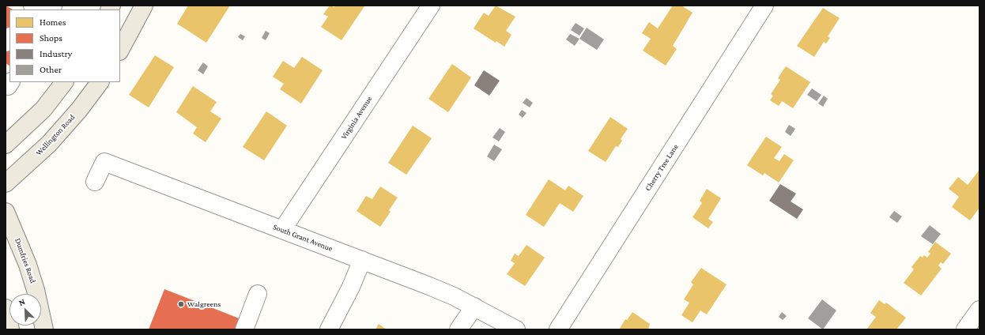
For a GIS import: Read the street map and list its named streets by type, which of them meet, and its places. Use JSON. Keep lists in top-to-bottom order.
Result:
{
  "streets": {
    "main road": ["Wellington Road", "Dumfries Road"],
    "street": ["Virginia Avenue", "Cherry Tree Lane", "South Grant Avenue"]
  },
  "crossings": [
    ["Virginia Avenue", "South Grant Avenue"]
  ],
  "places": ["Walgreens"],
  "legend": [
    "Homes",
    "Shops",
    "Industry",
    "Other"
  ],
  "north": "top left"
}
